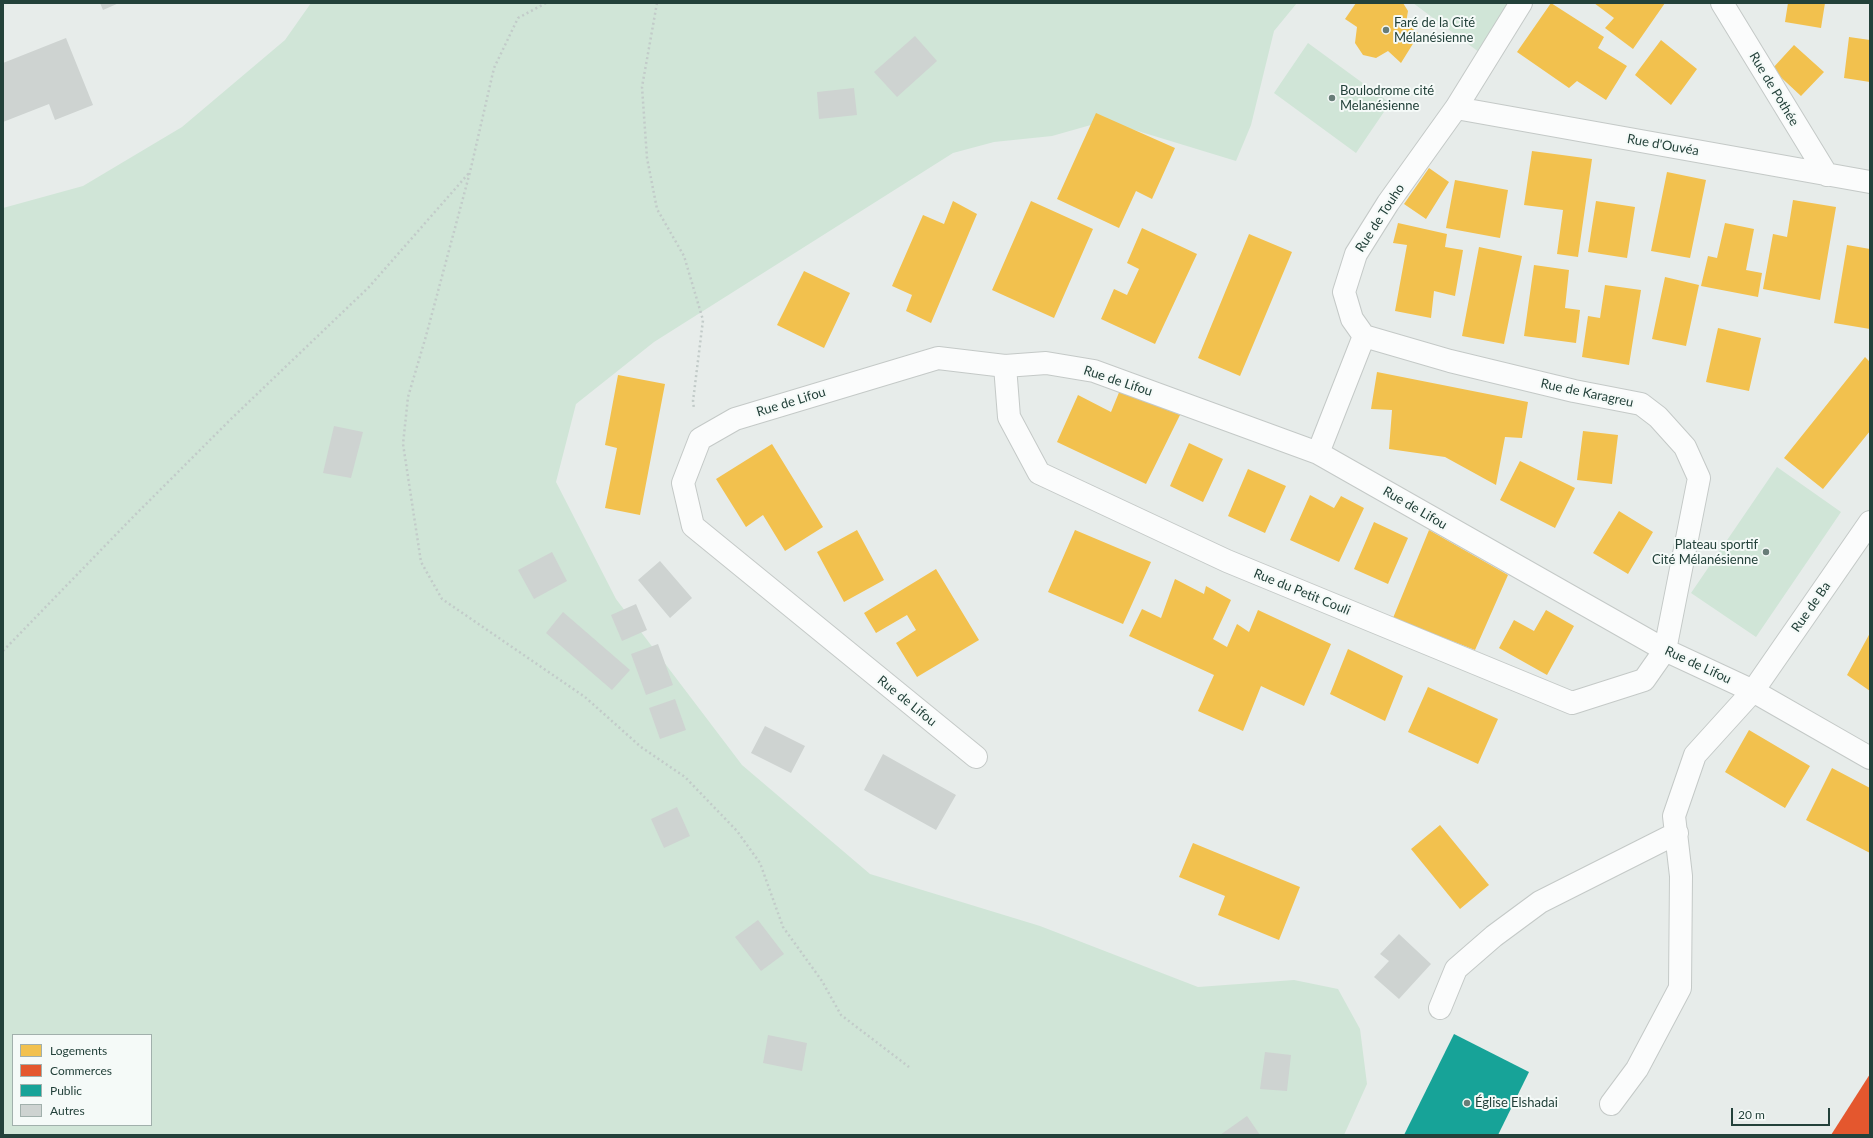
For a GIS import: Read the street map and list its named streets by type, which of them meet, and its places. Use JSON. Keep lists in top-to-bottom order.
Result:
{
  "streets": {
    "street": [
      "Rue de Pothée",
      "Rue d'Ouvéa",
      "Rue de Touho",
      "Rue de Lifou",
      "Rue de Karagreu",
      "Rue du Petit Couli",
      "Rue de Ba"
    ]
  },
  "crossings": [
    ["Rue de Pothée", "Rue d'Ouvéa"],
    ["Rue d'Ouvéa", "Rue de Touho"],
    ["Rue de Touho", "Rue de Karagreu"],
    ["Rue de Lifou", "Rue de Karagreu"],
    ["Rue de Lifou", "Rue du Petit Couli"],
    ["Rue de Lifou", "Rue de Ba"],
    ["Rue de Karagreu", "Rue du Petit Couli"]
  ],
  "places": [
    "Faré de la Cité Mélanésienne",
    "Boulodrome cité Melanésienne",
    "Plateau sportif Cité Mélanésienne",
    "Église Elshadai"
  ],
  "legend": [
    "Logements",
    "Commerces",
    "Public",
    "Autres"
  ],
  "scale_bar": "20 m"
}
